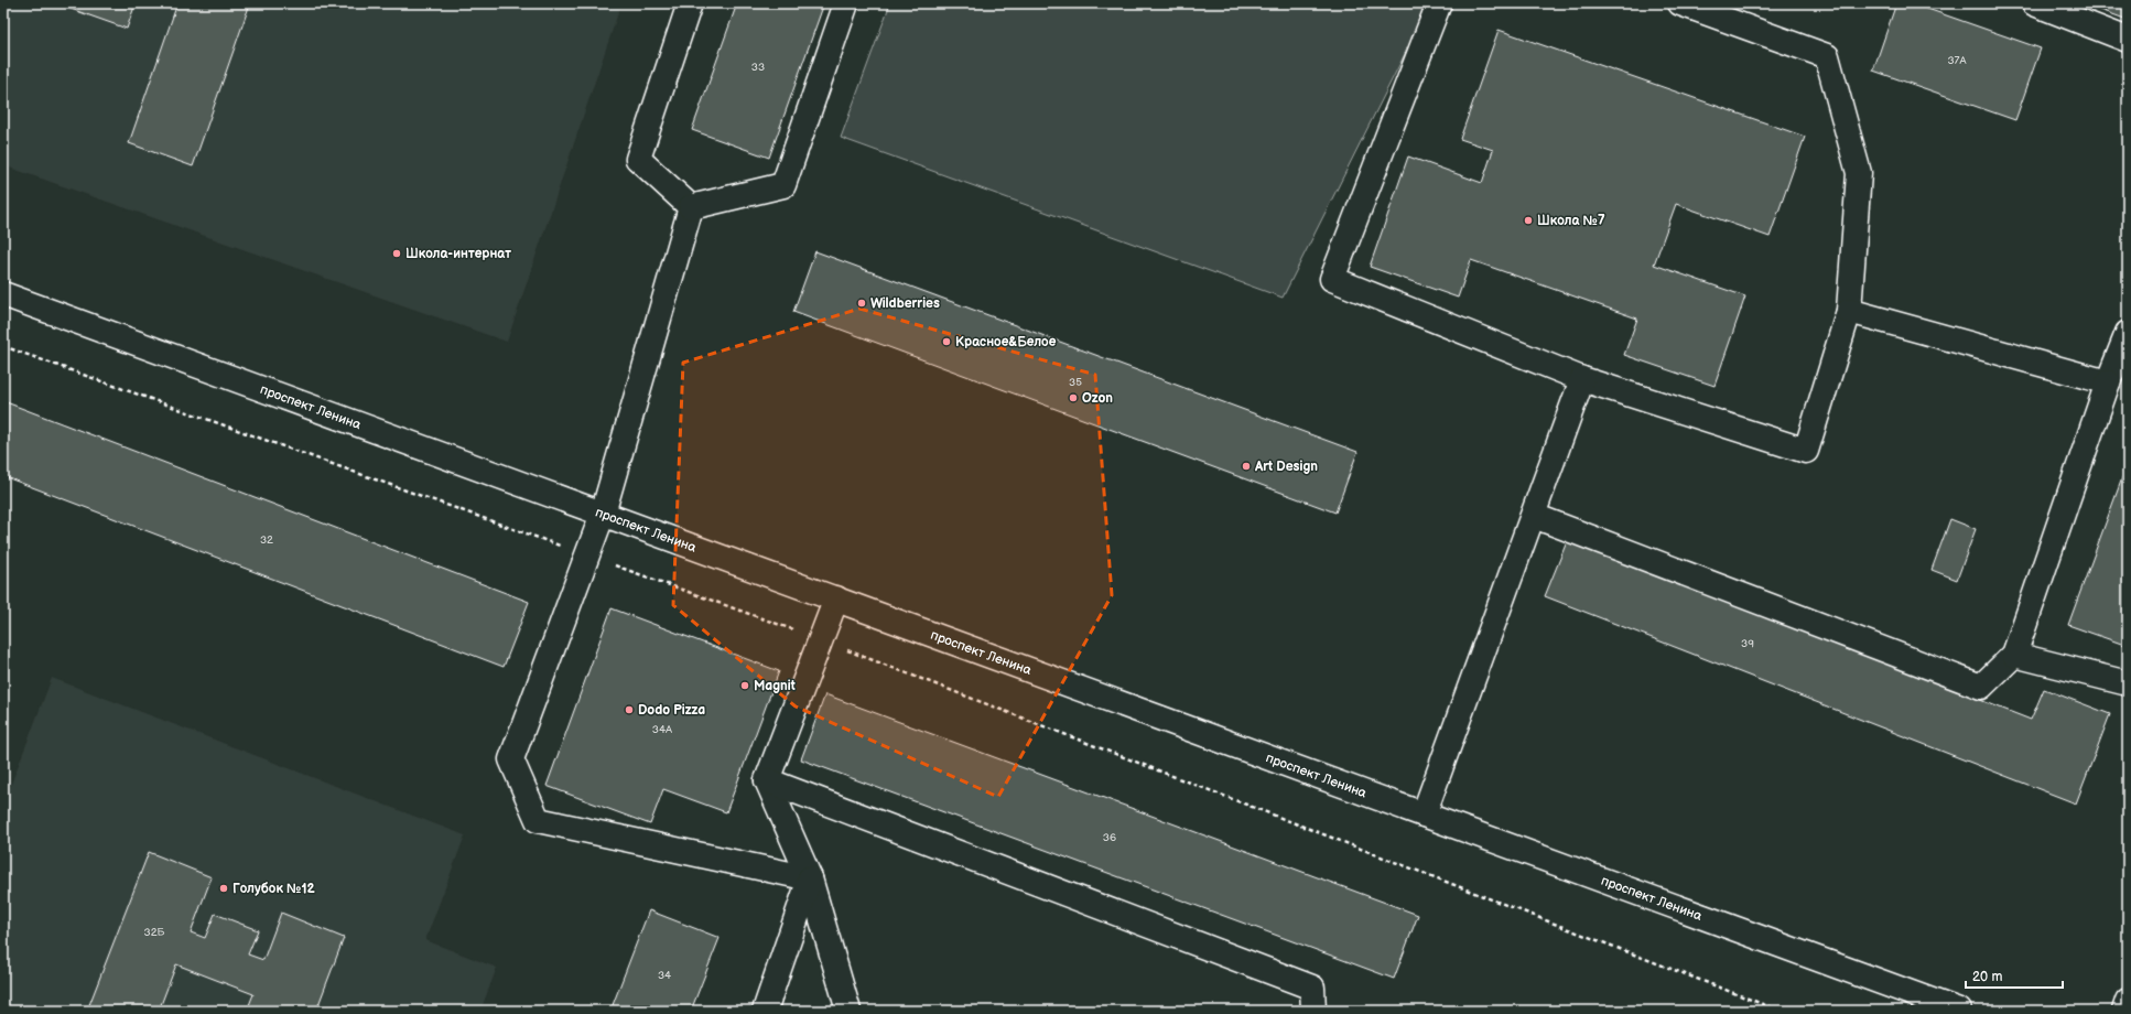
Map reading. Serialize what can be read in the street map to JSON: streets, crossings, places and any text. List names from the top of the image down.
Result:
{
  "streets": {
    "street": ["проспект Ленина"]
  },
  "places": [
    "Школа №7",
    "Школа-интернат",
    "Wildberries",
    "Красное&Белое",
    "Ozon",
    "Art Design",
    "Magnit",
    "Dodo Pizza",
    "Голубок №12"
  ],
  "house_numbers": [
    "37А",
    "33",
    "35",
    "32",
    "39",
    "34А",
    "36",
    "32Б",
    "34"
  ],
  "scale_bar": "20 m"
}
